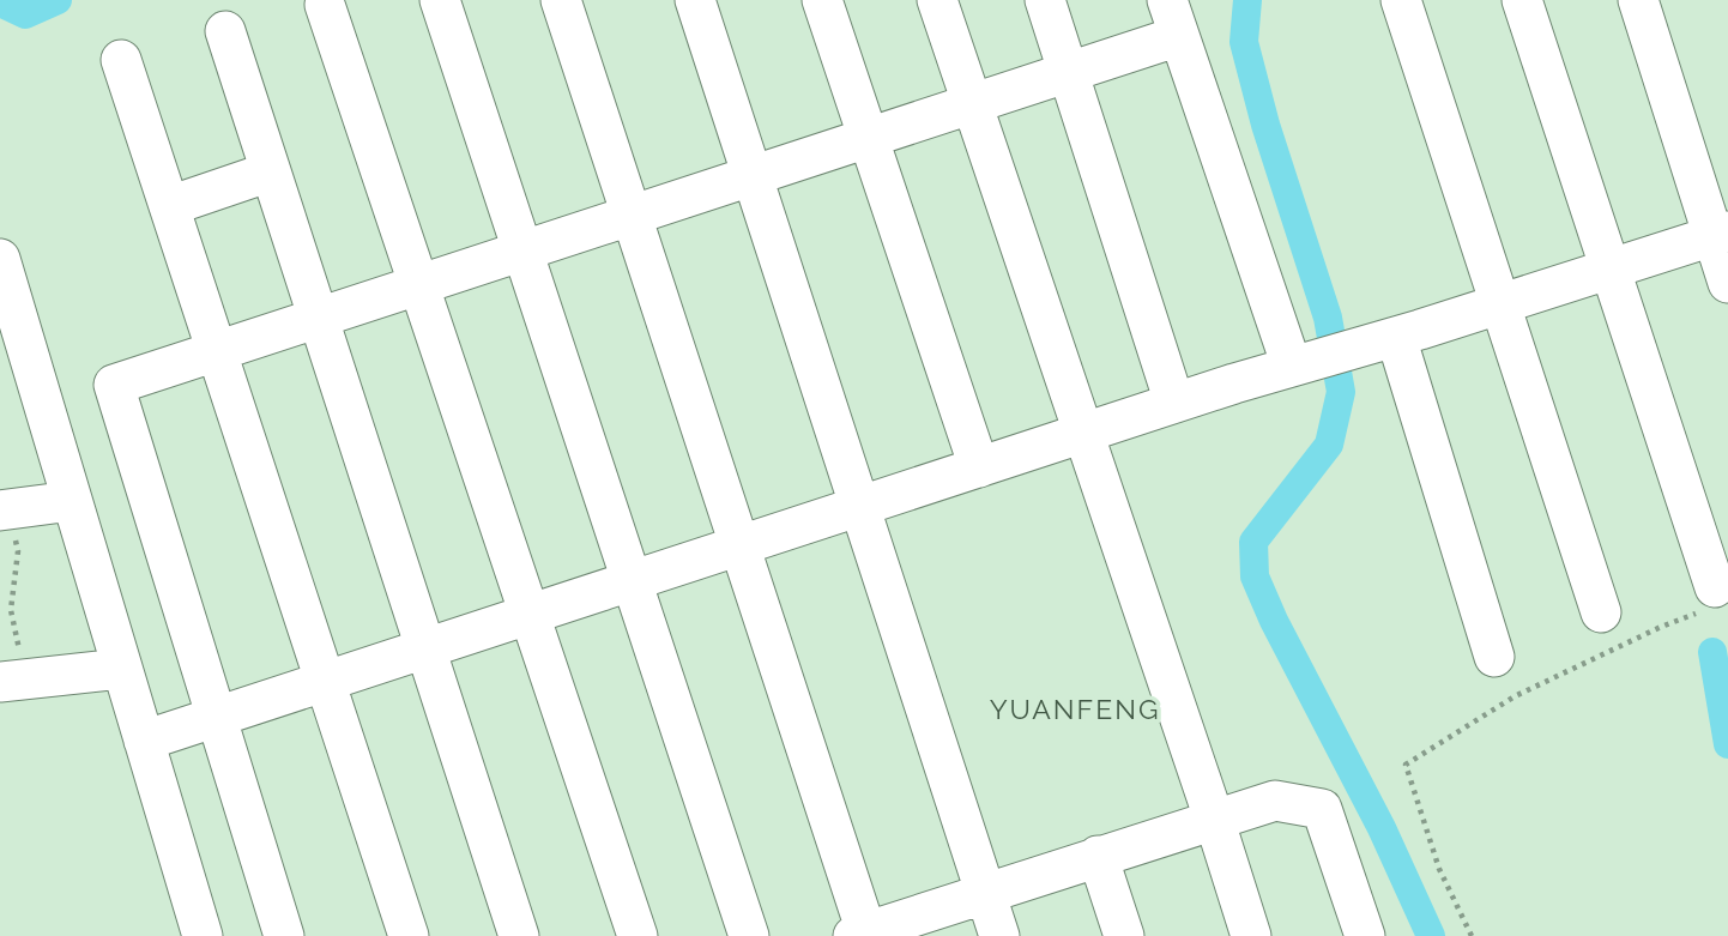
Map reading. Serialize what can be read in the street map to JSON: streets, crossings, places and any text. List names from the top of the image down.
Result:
{
  "districts": ["YUANFENG"]
}
